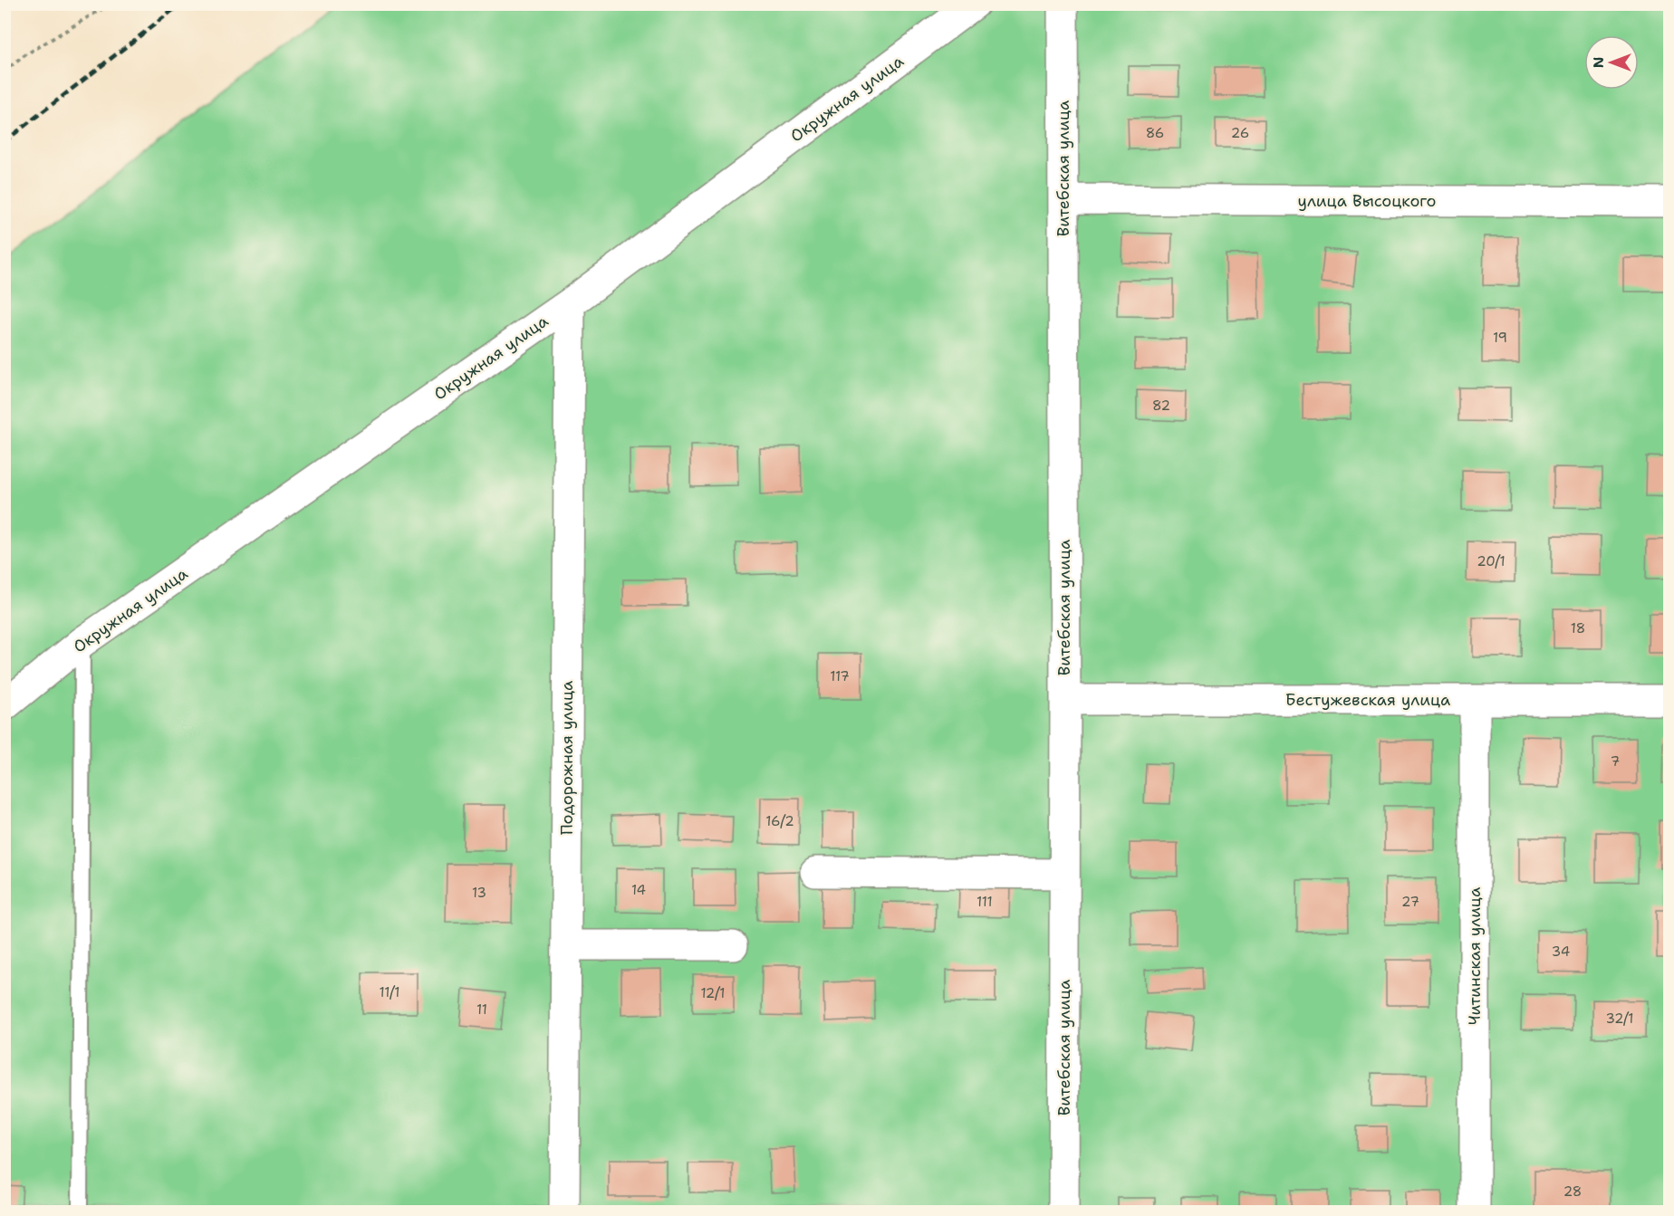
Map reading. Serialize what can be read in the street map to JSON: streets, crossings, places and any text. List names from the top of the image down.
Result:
{
  "streets": {
    "street": [
      "Окружная улица",
      "Витебская улица",
      "улица Высоцкого",
      "Бестужевская улица",
      "Подорожная улица",
      "Читинская улица"
    ]
  },
  "crossings": [
    ["Окружная улица", "Подорожная улица"],
    ["Витебская улица", "улица Высоцкого"],
    ["Витебская улица", "Бестужевская улица"],
    ["Бестужевская улица", "Читинская улица"]
  ],
  "house_numbers": [
    "86",
    "26",
    "19",
    "82",
    "20/1",
    "18",
    "117",
    "7",
    "16/2",
    "14",
    "13",
    "111",
    "27",
    "34",
    "11/1",
    "12/1",
    "11",
    "32/1",
    "28"
  ],
  "north": "left"
}
